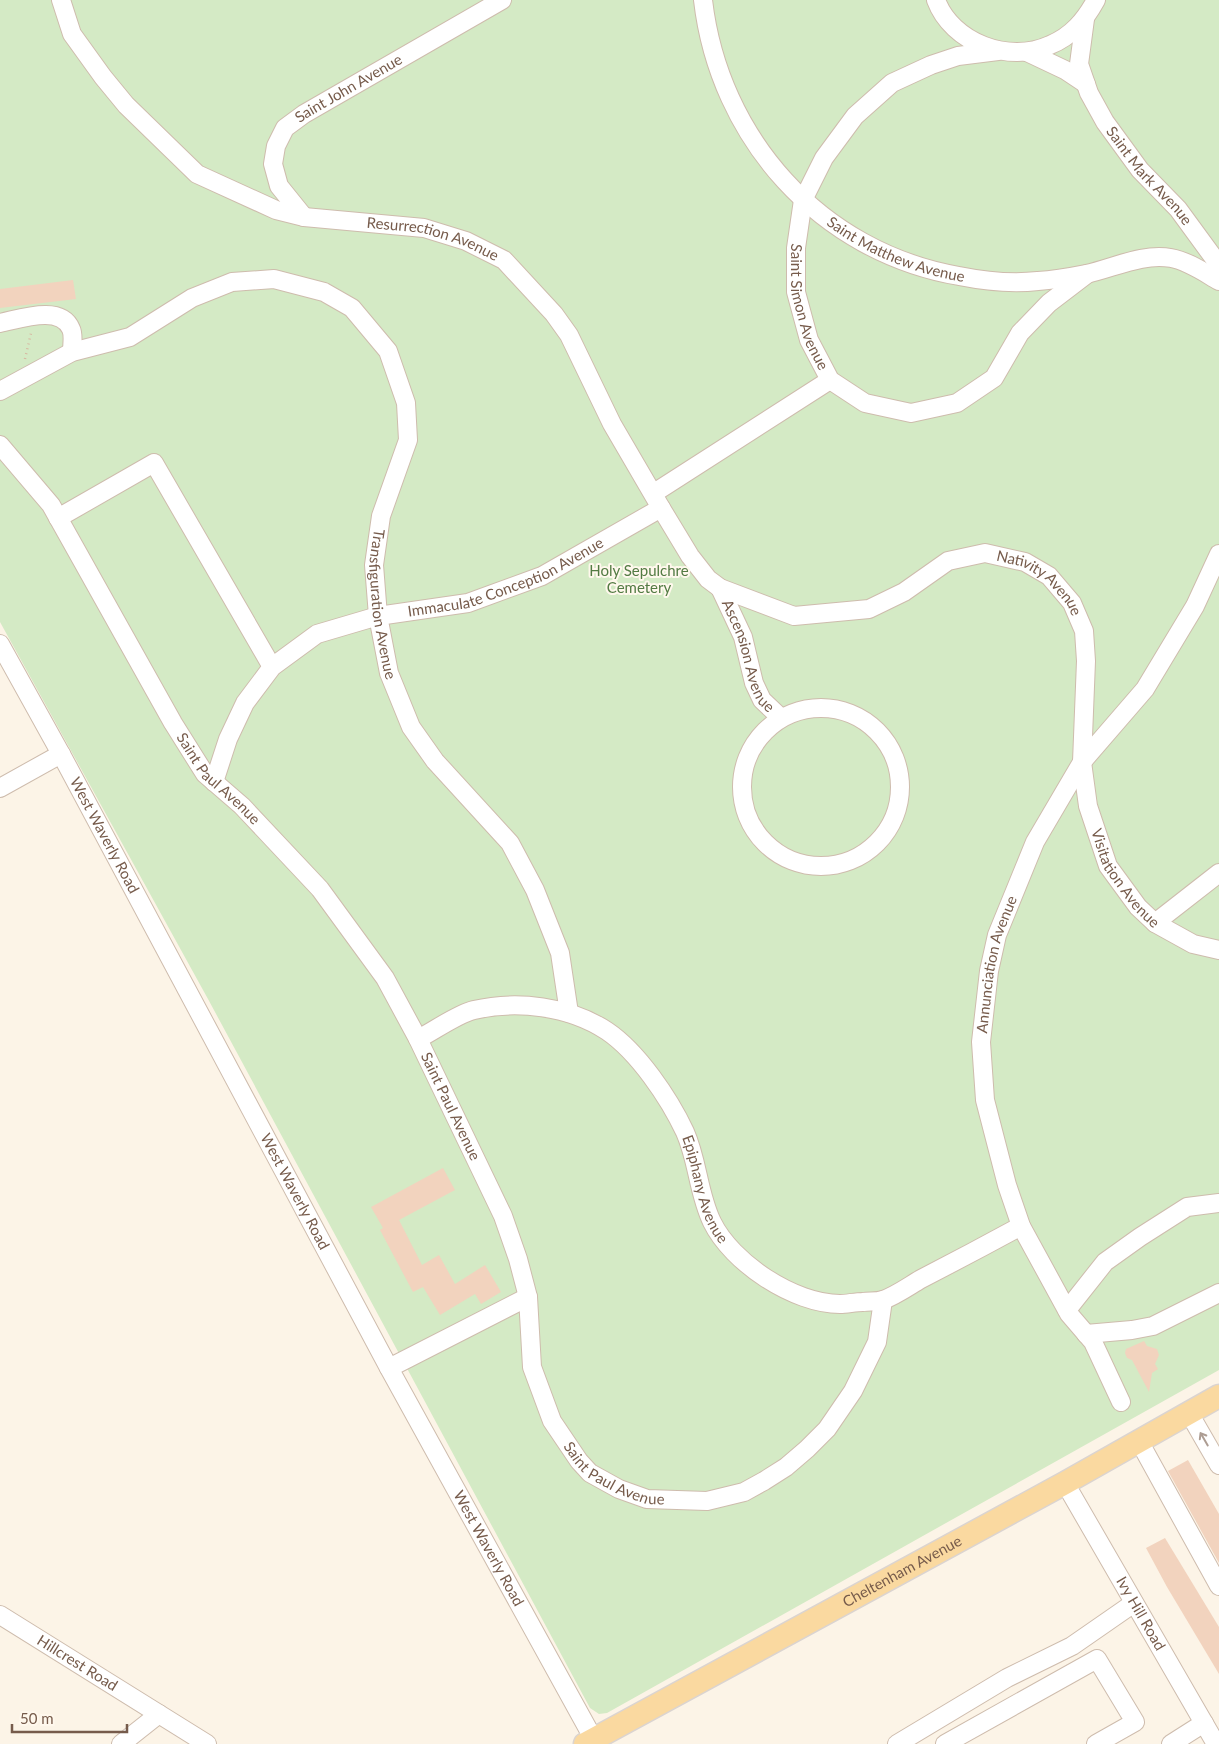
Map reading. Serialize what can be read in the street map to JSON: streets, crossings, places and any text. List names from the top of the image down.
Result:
{
  "streets": {
    "main road": ["Cheltenham Avenue"],
    "street": [
      "Saint John Avenue",
      "Saint Mark Avenue",
      "Resurrection Avenue",
      "Saint Matthew Avenue",
      "Saint Simon Avenue",
      "Immaculate Conception Avenue",
      "Nativity Avenue",
      "Transfiguration Avenue",
      "Ascension Avenue",
      "Saint Paul Avenue",
      "West Waverly Road",
      "Visitation Avenue",
      "Annunciation Avenue",
      "Epiphany Avenue",
      "Ivy Hill Road",
      "Hillcrest Road"
    ]
  },
  "crossings": [
    ["Saint John Avenue", "Resurrection Avenue"],
    ["Saint Mark Avenue", "Saint Simon Avenue"],
    ["Resurrection Avenue", "Immaculate Conception Avenue"],
    ["Resurrection Avenue", "Nativity Avenue"],
    ["Resurrection Avenue", "Ascension Avenue"],
    ["Saint Matthew Avenue", "Saint Simon Avenue"],
    ["Saint Simon Avenue", "Immaculate Conception Avenue"],
    ["Immaculate Conception Avenue", "Transfiguration Avenue"],
    ["Immaculate Conception Avenue", "Saint Paul Avenue"],
    ["Nativity Avenue", "Ascension Avenue"],
    ["Nativity Avenue", "Visitation Avenue"],
    ["Nativity Avenue", "Annunciation Avenue"],
    ["Transfiguration Avenue", "Epiphany Avenue"],
    ["Saint Paul Avenue", "Epiphany Avenue"],
    ["West Waverly Road", "Cheltenham Avenue"],
    ["Visitation Avenue", "Annunciation Avenue"],
    ["Annunciation Avenue", "Epiphany Avenue"],
    ["Cheltenham Avenue", "Ivy Hill Road"]
  ],
  "parks": ["Holy Sepulchre Cemetery"],
  "scale_bar": "50 m"
}
